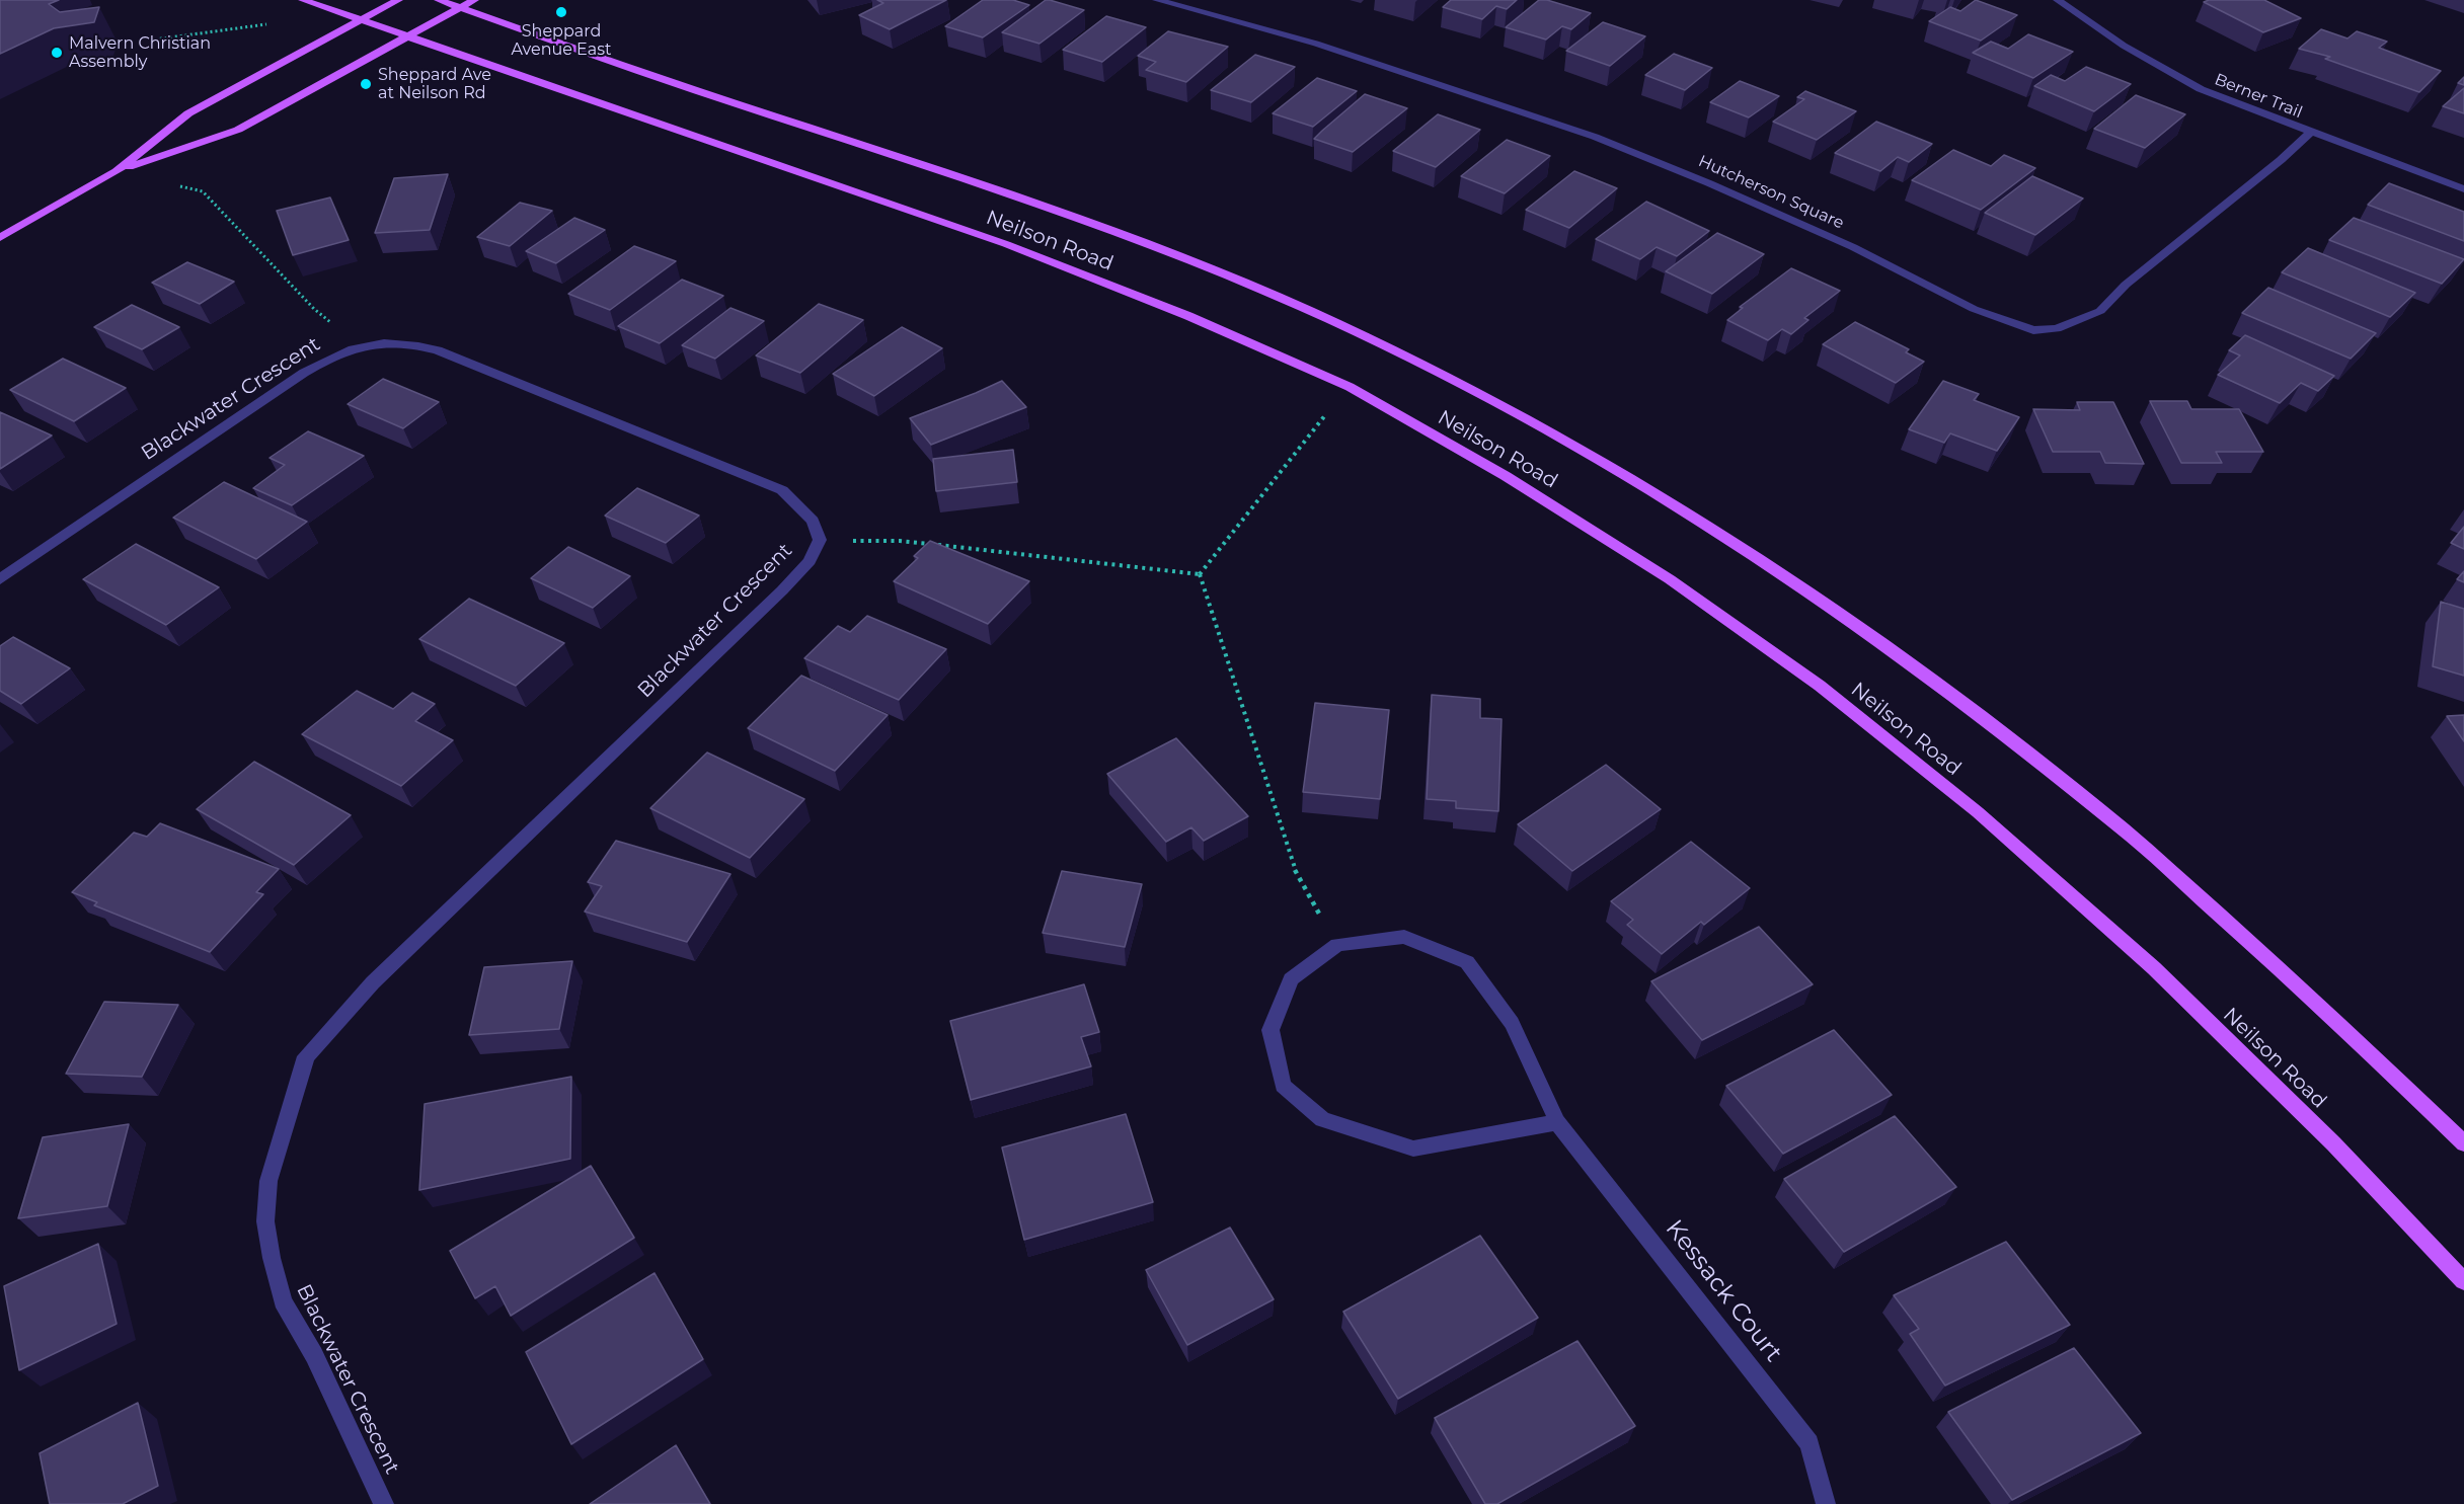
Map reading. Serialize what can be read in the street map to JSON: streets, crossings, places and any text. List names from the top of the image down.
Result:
{
  "streets": {
    "main road": ["Neilson Road"],
    "street": [
      "Berner Trail",
      "Hutcherson Square",
      "Blackwater Crescent",
      "Kessack Court"
    ]
  },
  "crossings": [
    ["Berner Trail", "Hutcherson Square"]
  ],
  "places": ["Sheppard Avenue East", "Malvern Christian Assembly", "Sheppard Ave at Neilson Rd"]
}
